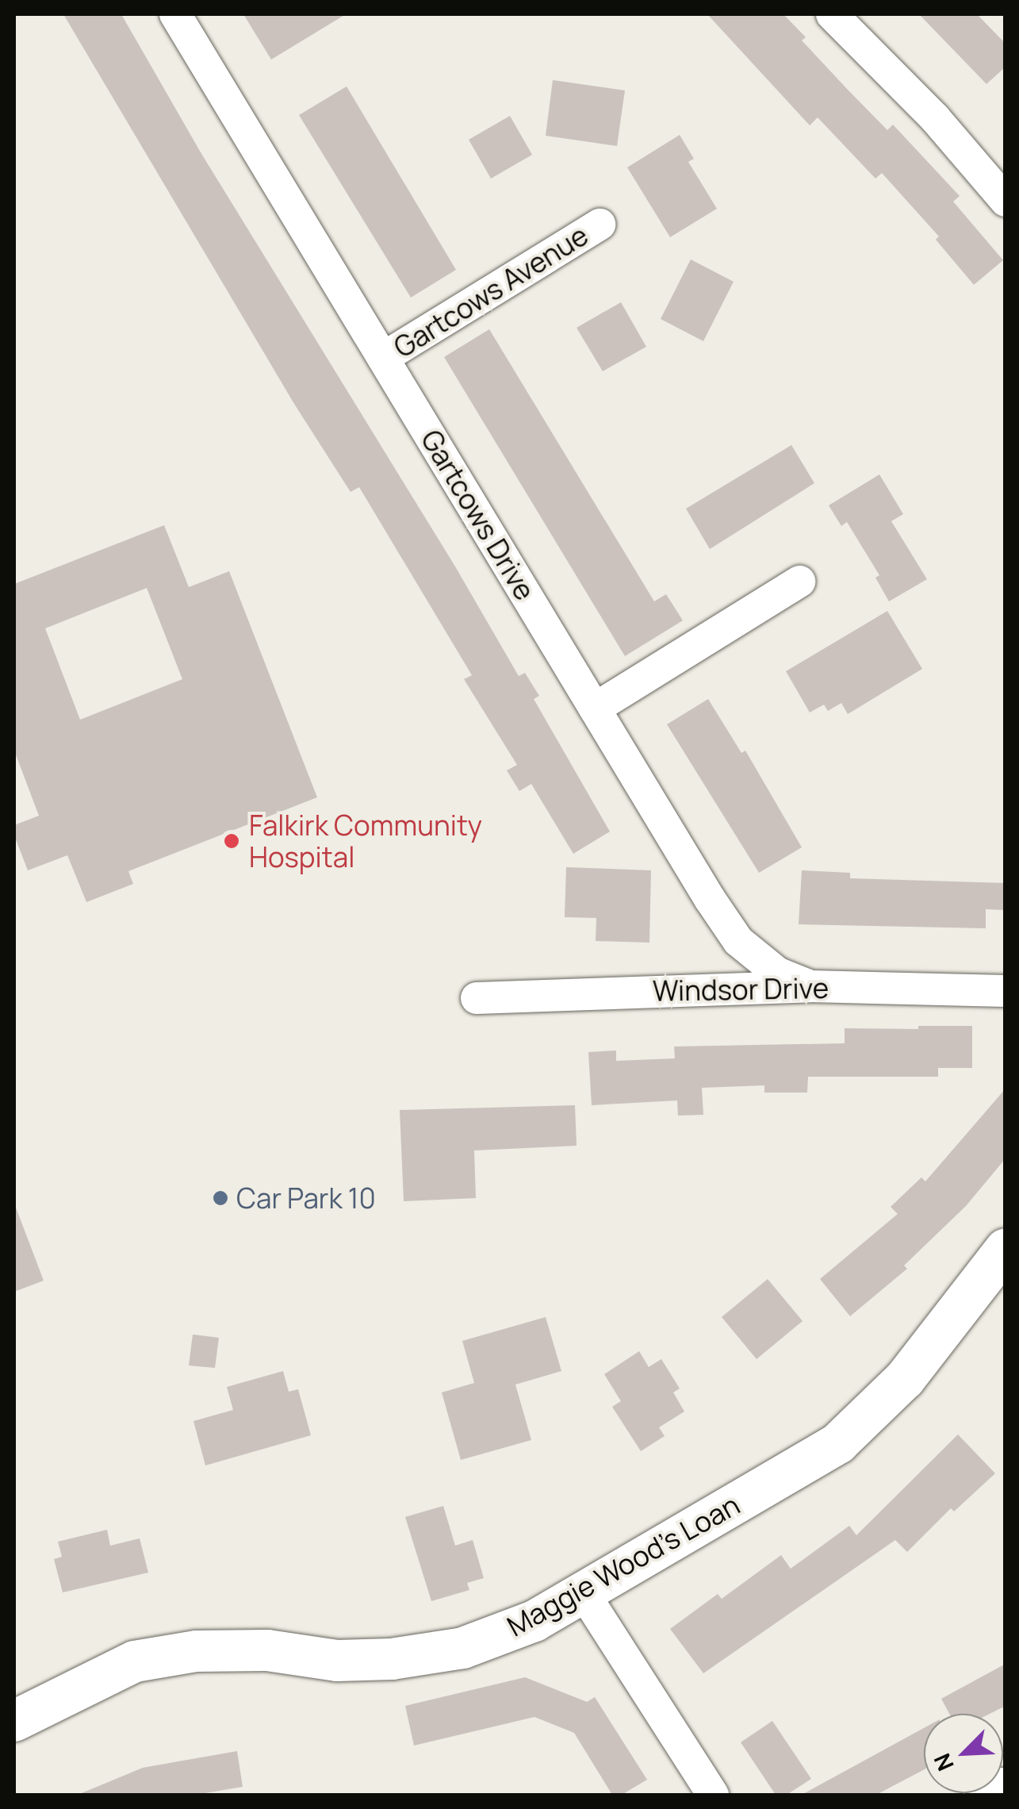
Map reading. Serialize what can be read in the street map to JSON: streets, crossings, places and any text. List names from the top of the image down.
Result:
{
  "streets": {
    "street": [
      "Gartcows Avenue",
      "Gartcows Drive",
      "Windsor Drive",
      "Maggie Wood's Loan"
    ]
  },
  "crossings": [
    ["Gartcows Avenue", "Gartcows Drive"],
    ["Gartcows Drive", "Windsor Drive"]
  ],
  "places": ["Falkirk Community Hospital", "Car Park 10"],
  "north": "bottom left"
}
